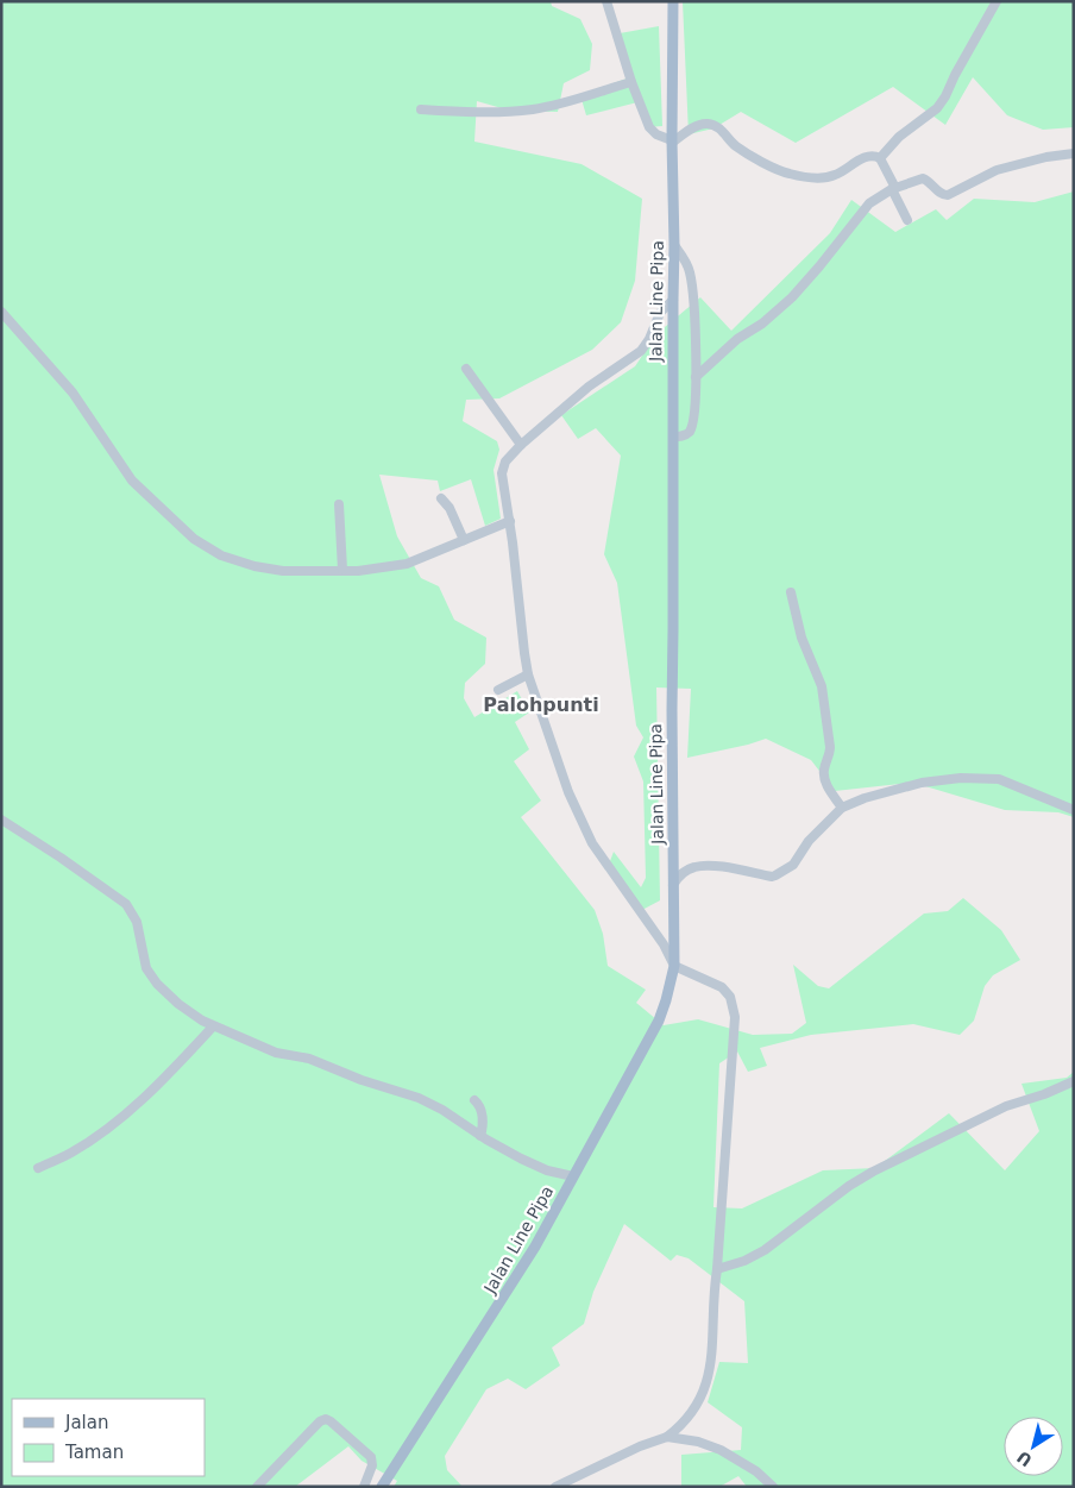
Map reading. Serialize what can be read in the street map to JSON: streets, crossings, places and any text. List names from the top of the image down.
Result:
{
  "streets": {
    "main road": ["Jalan Line Pipa"]
  },
  "districts": ["Palohpunti"],
  "legend": ["Jalan", "Taman"],
  "north": "bottom left"
}
